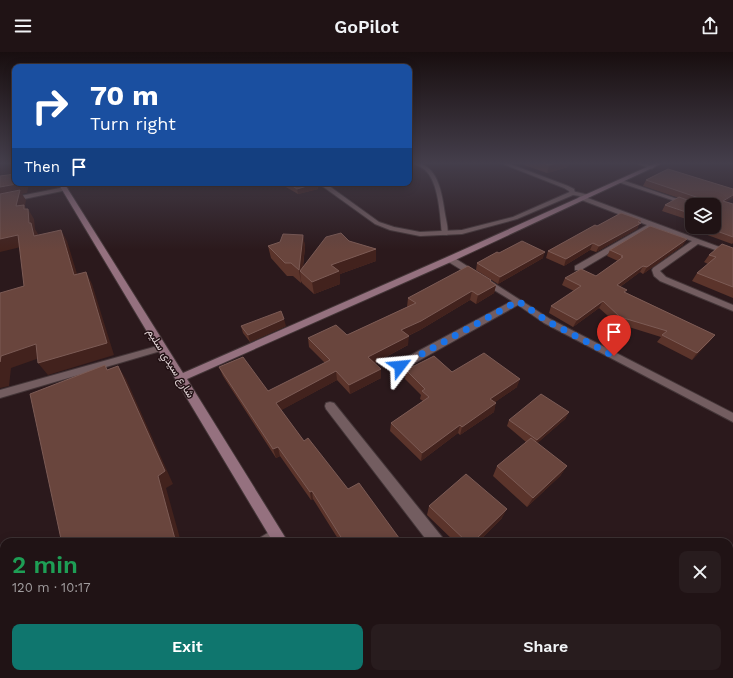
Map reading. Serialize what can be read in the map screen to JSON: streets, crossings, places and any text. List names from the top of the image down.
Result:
{
  "streets": {
    "street": ["شارع سيدي سليم"]
  },
  "page": {
    "header": "GoPilot",
    "turn": ["70 m", "Turn right"],
    "then": "Then",
    "heading": ["2 min", "120 m · 10:17"],
    "buttons": ["Exit", "Share"]
  }
}
